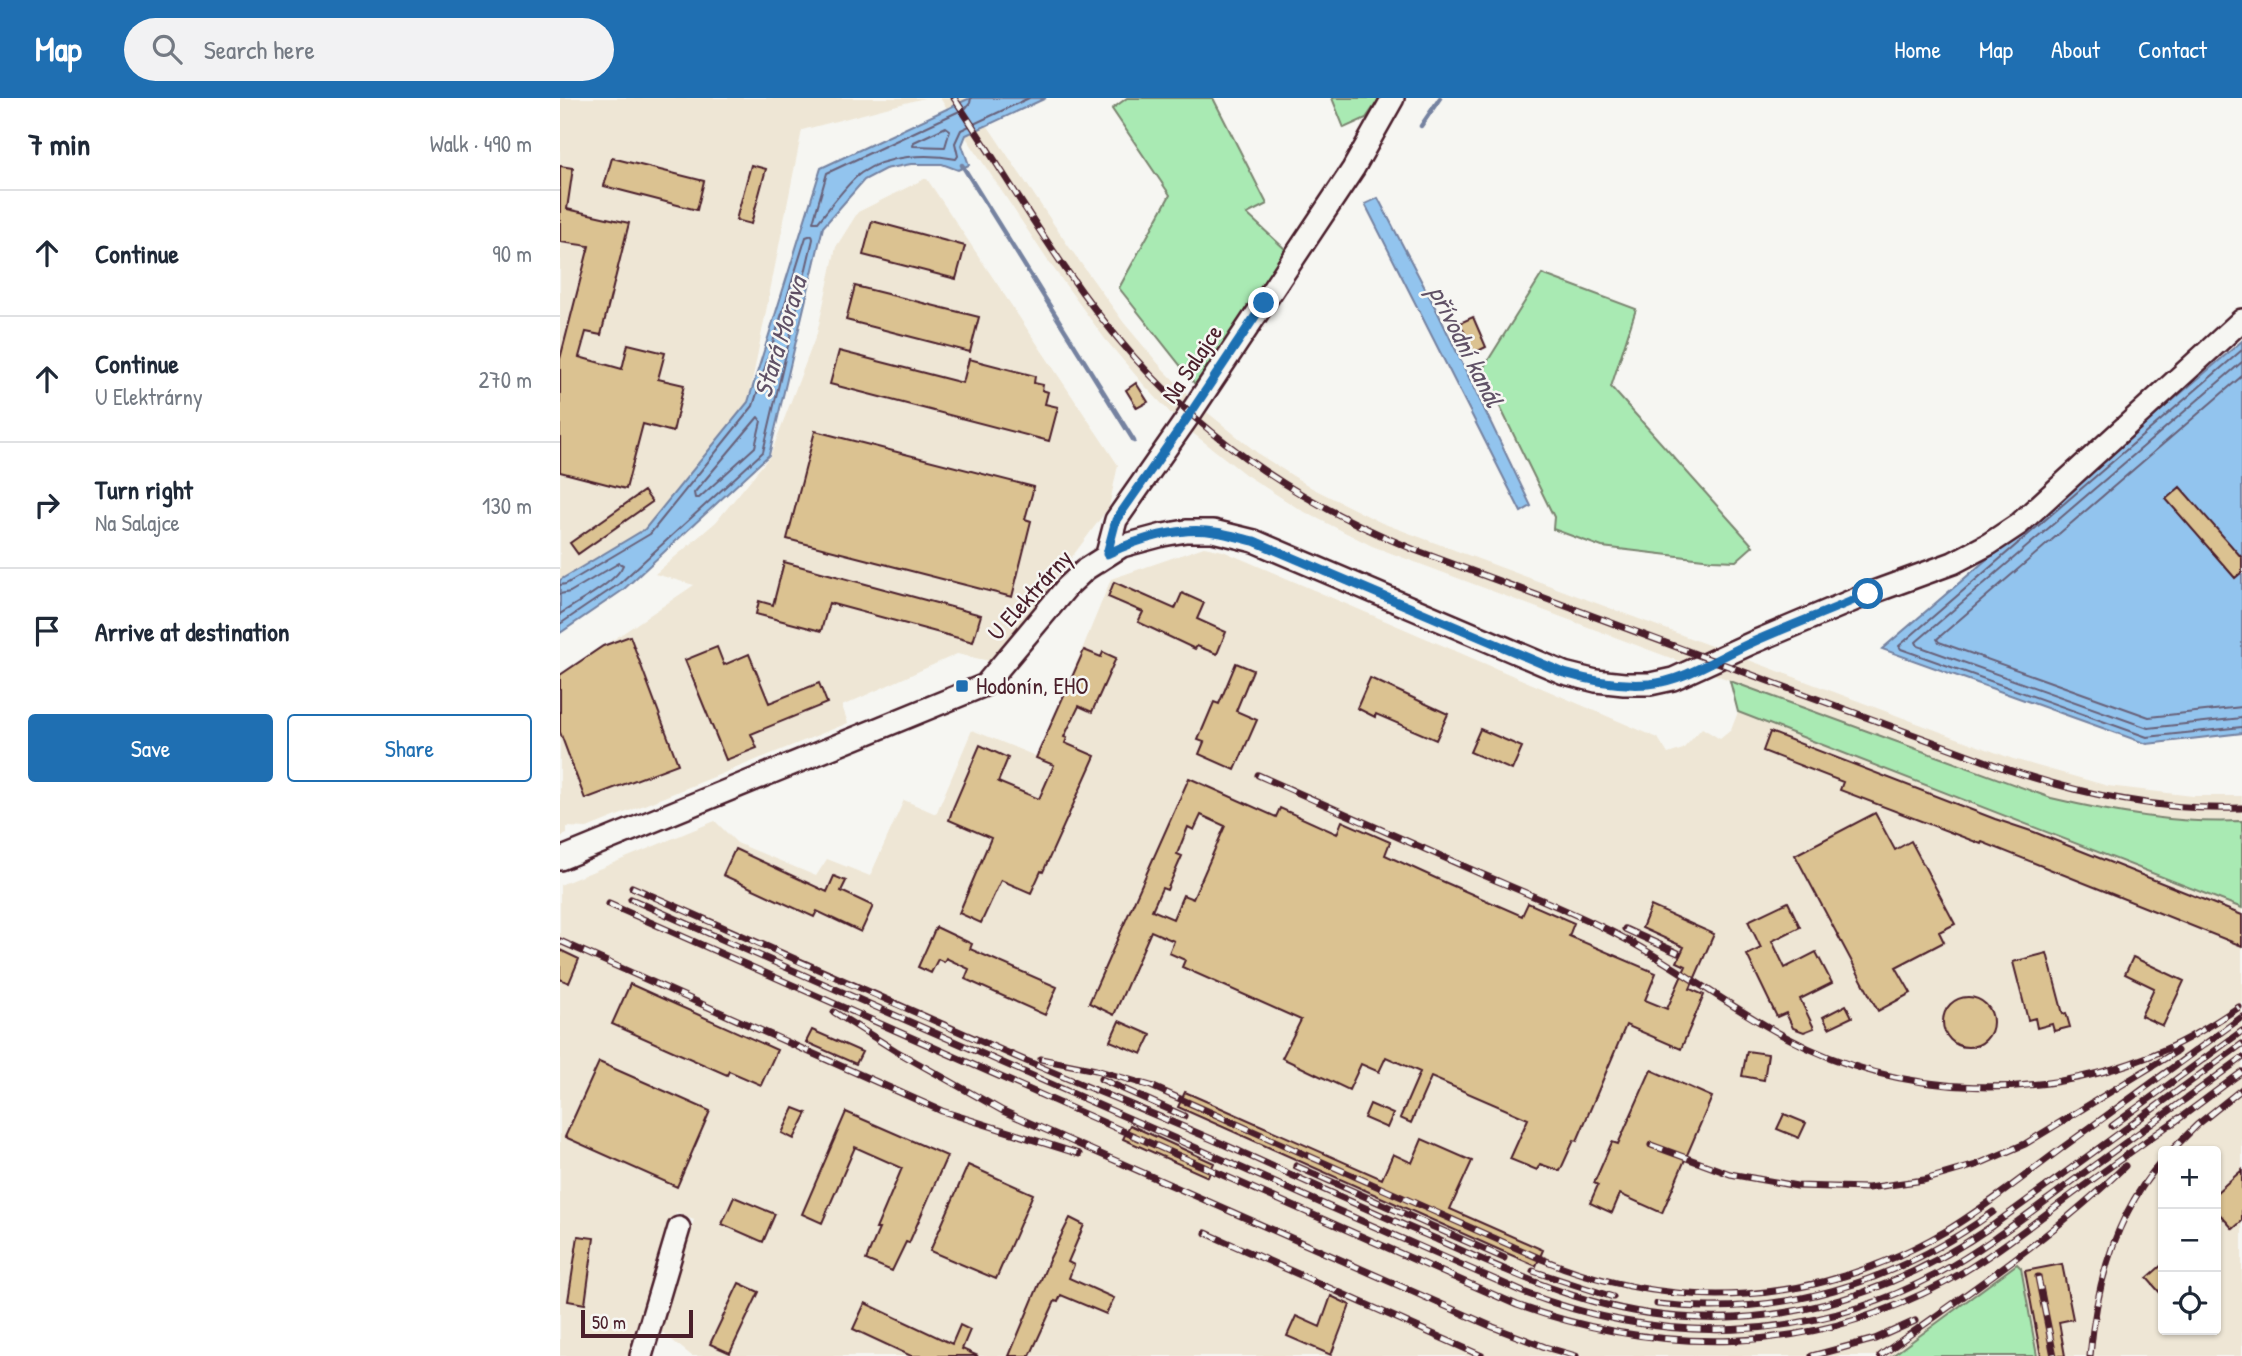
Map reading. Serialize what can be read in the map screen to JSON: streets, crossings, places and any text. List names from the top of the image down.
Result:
{
  "streets": {
    "street": ["Na Salajce", "U Elektrárny"]
  },
  "crossings": [
    ["Na Salajce", "U Elektrárny"]
  ],
  "water": ["Stará Morava", "přívodní kanál"],
  "places": {
    "transit": ["Hodonín, EHO"]
  },
  "scale_bar": "50 m",
  "page": {
    "header": "Map",
    "search": "Search here",
    "nav": [
      "Home",
      "Map",
      "About",
      "Contact"
    ],
    "heading": ["7 min", "Walk · 490 m"],
    "list": [
      ["Continue", "90 m"],
      ["Continue", "U Elektrárny", "270 m"],
      ["Turn right", "Na Salajce", "130 m"],
      "Arrive at destination"
    ],
    "buttons": ["Save", "Share"],
    "map_buttons": ["+", "−"],
    "scale": "50 m"
  }
}
